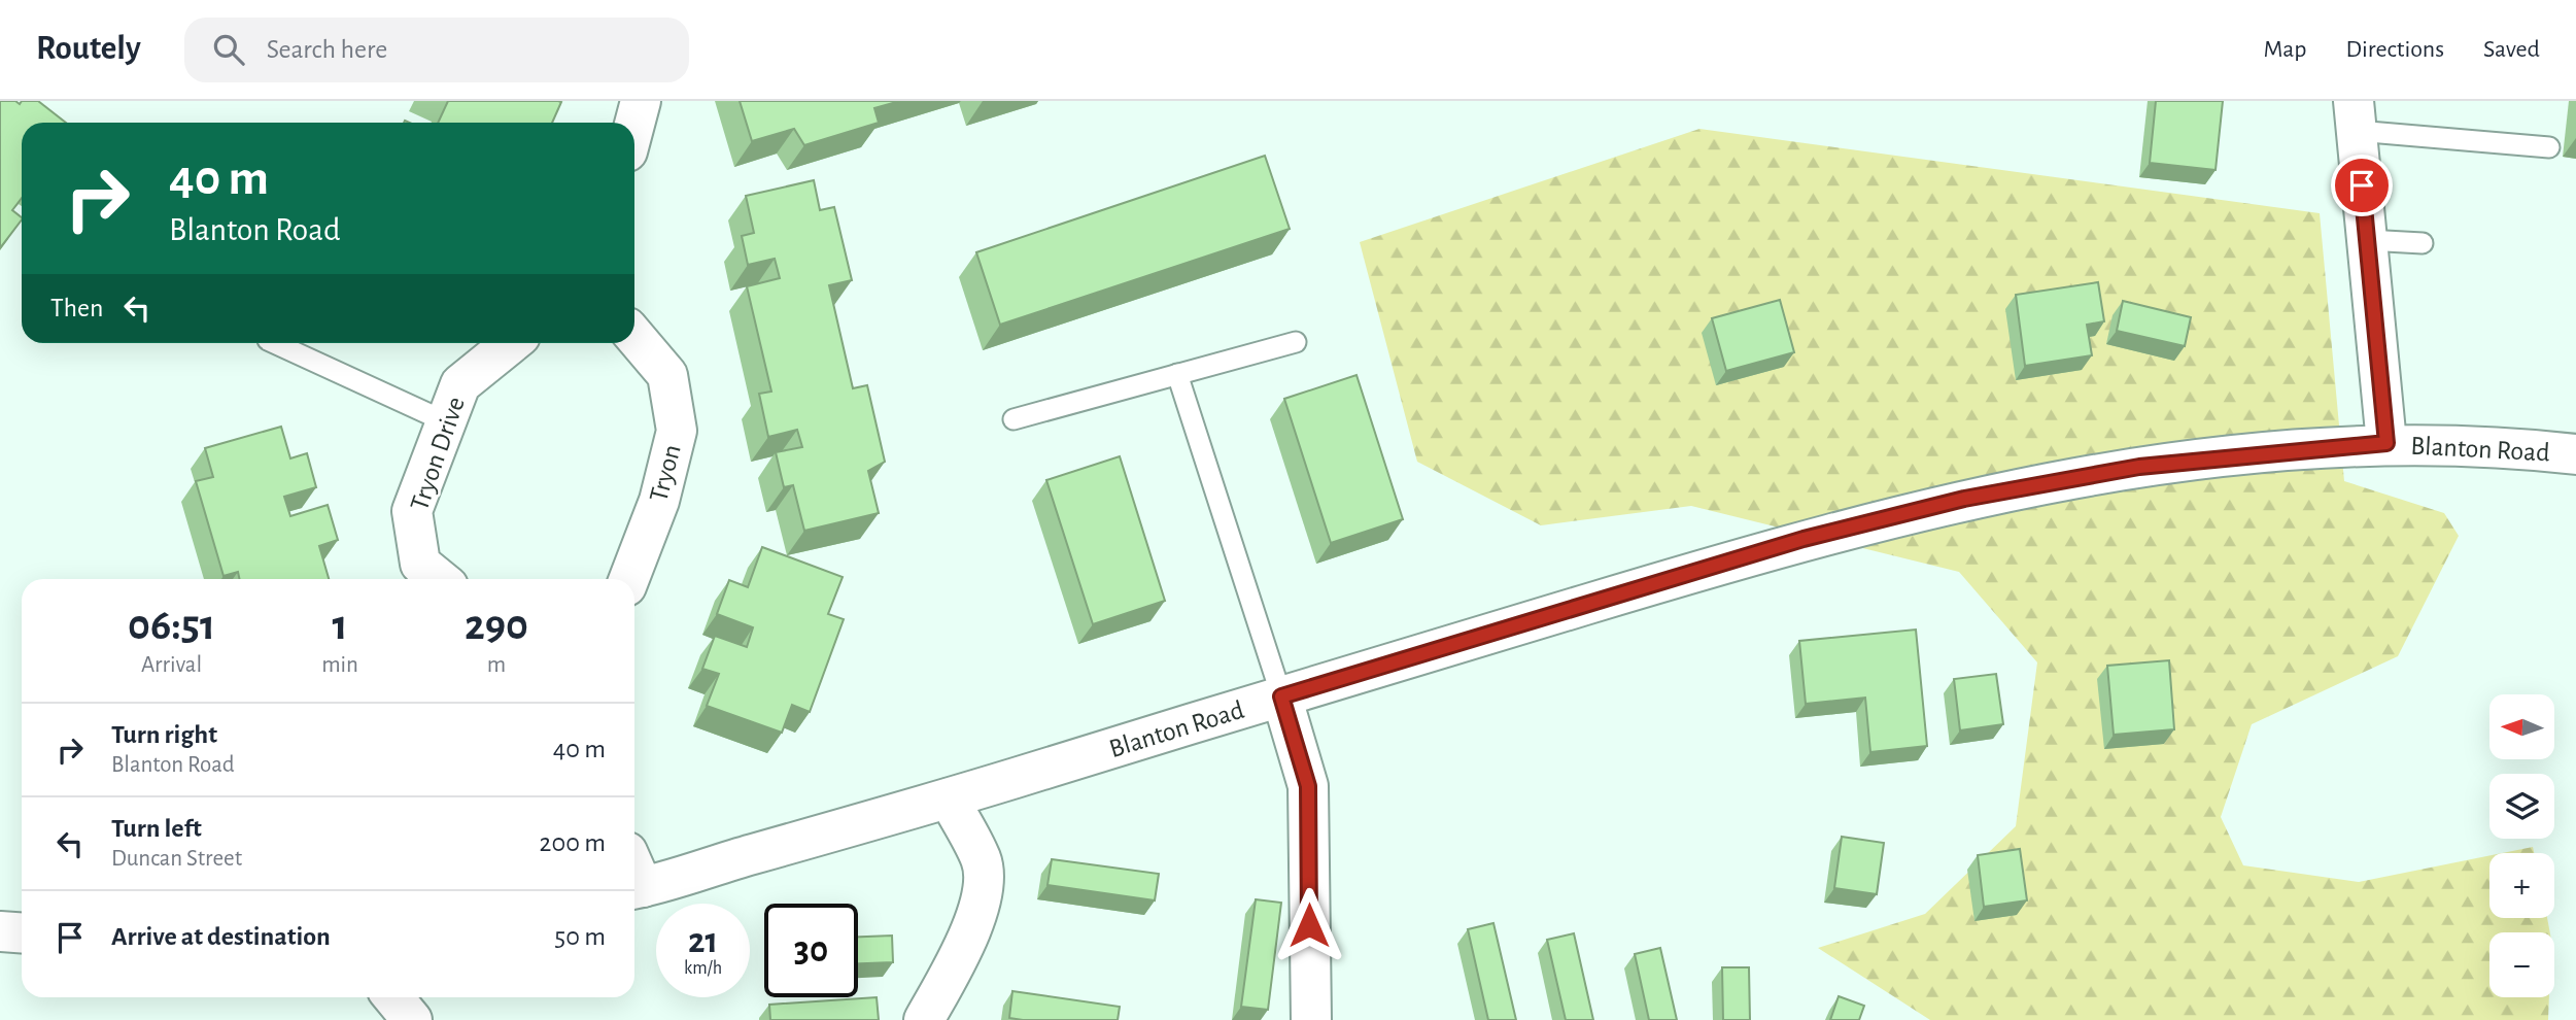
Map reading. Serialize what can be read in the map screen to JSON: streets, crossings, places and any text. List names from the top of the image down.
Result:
{
  "streets": {
    "street": ["Blanton Road", "Tryon Drive", "Tryon"]
  },
  "north": "left",
  "page": {
    "header": "Routely",
    "search": "Search here",
    "nav": ["Map", "Directions", "Saved"],
    "turn": ["40 m", "Blanton Road"],
    "then": "Then",
    "eta": [
      "06:51",
      "Arrival",
      "1",
      "min",
      "290",
      "m"
    ],
    "map_buttons": ["+", "−"],
    "list": [
      {
        "name": "Turn right",
        "note": "Blanton Road",
        "value": "40 m"
      },
      {
        "name": "Turn left",
        "note": "Duncan Street",
        "value": "200 m"
      },
      {
        "name": "Arrive at destination",
        "value": "50 m"
      }
    ],
    "speed": "21 km/h",
    "limit": "30"
  }
}
